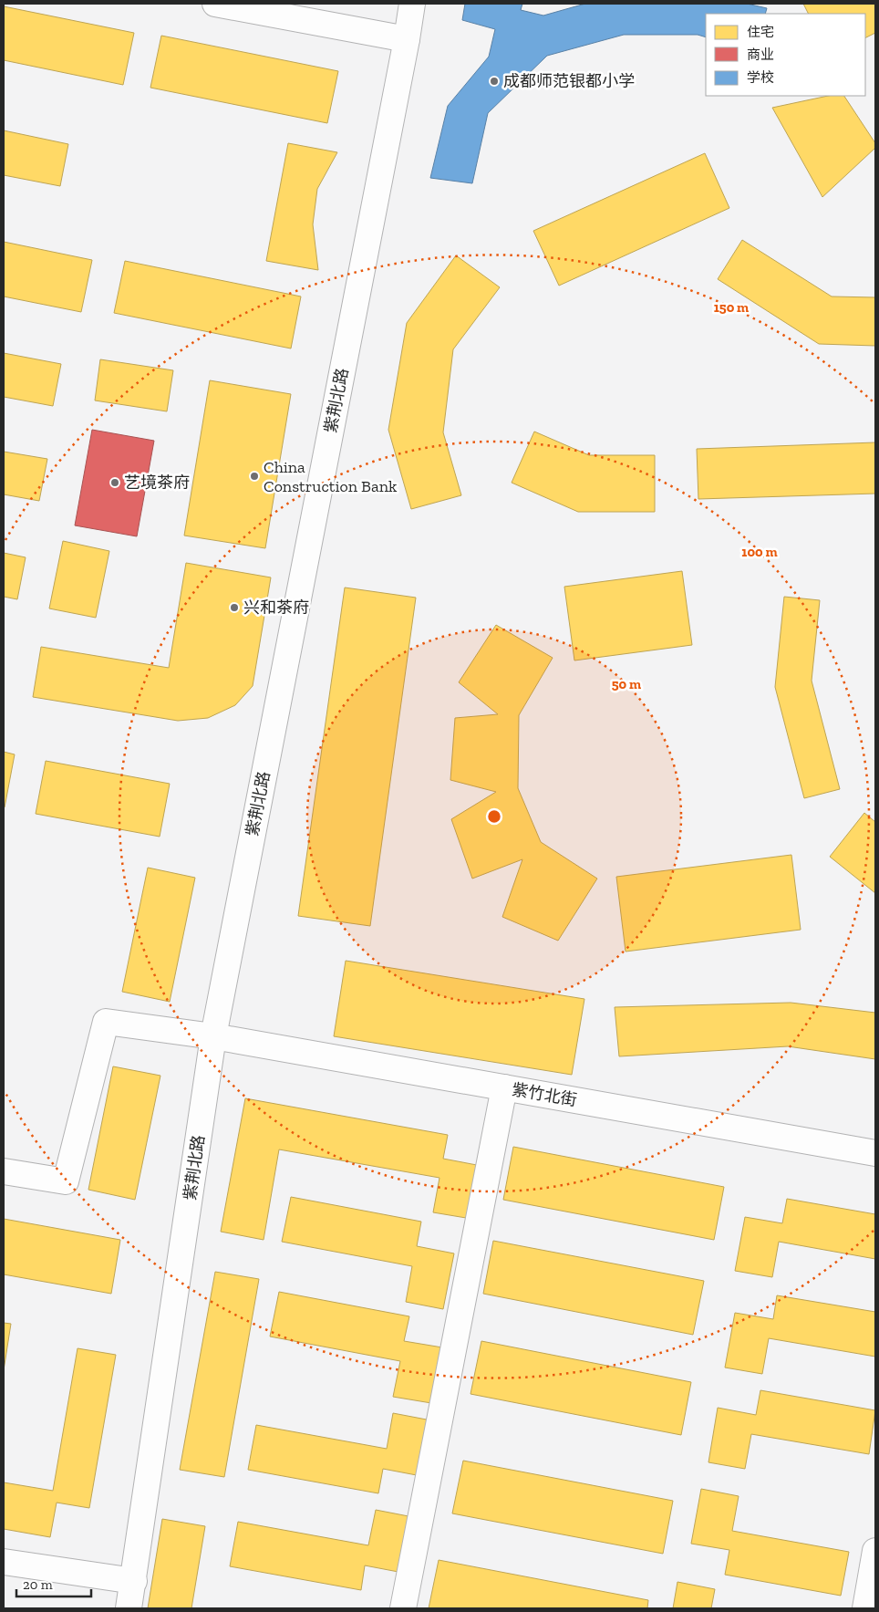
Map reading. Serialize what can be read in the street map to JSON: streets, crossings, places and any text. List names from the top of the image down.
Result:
{
  "streets": {
    "street": ["紫荆北路", "紫竹北街"]
  },
  "crossings": [
    ["紫荆北路", "紫竹北街"]
  ],
  "places": [
    "成都师范银都小学",
    "China Construction Bank",
    "艺境茶府",
    "兴和茶府"
  ],
  "legend": ["住宅", "商业", "学校"],
  "scale_bar": "20 m",
  "rings": ["150 m", "100 m", "50 m"]
}
